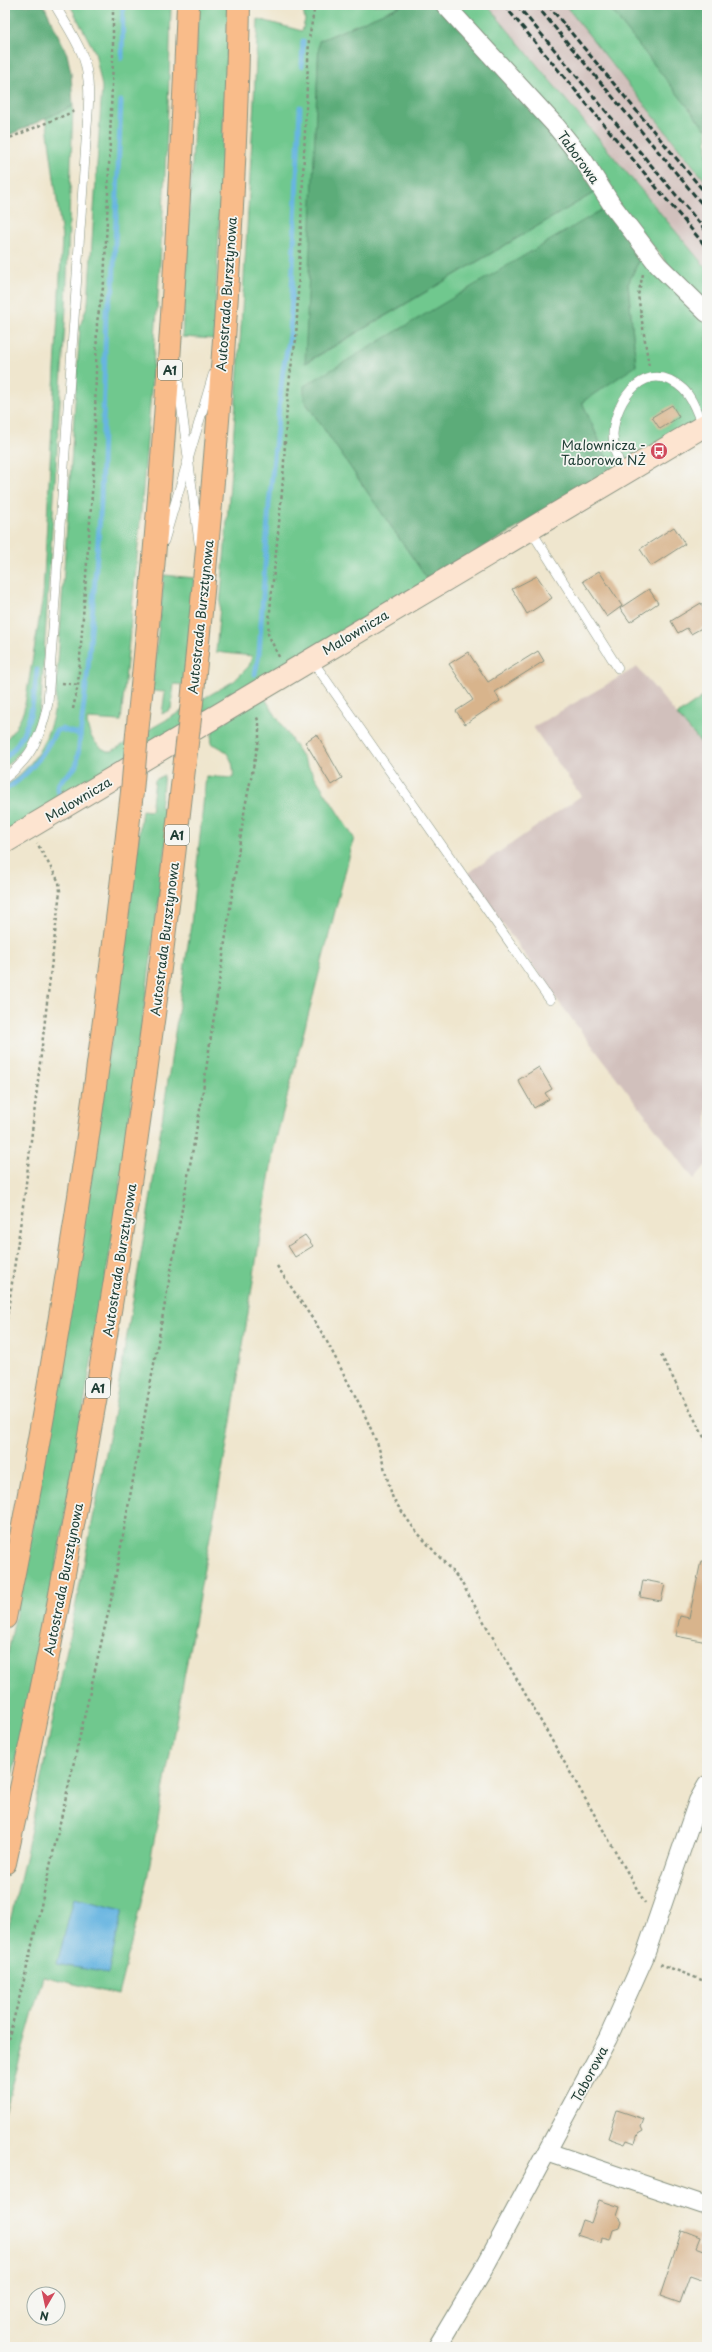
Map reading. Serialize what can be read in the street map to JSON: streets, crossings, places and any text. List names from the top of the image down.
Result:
{
  "streets": {
    "highway": ["Autostrada Bursztynowa", "A1"],
    "street": ["Taborowa", "Malownicza"]
  },
  "places": {
    "bus stop": ["Malownicza - Taborowa NŻ"]
  },
  "north": "bottom"
}
